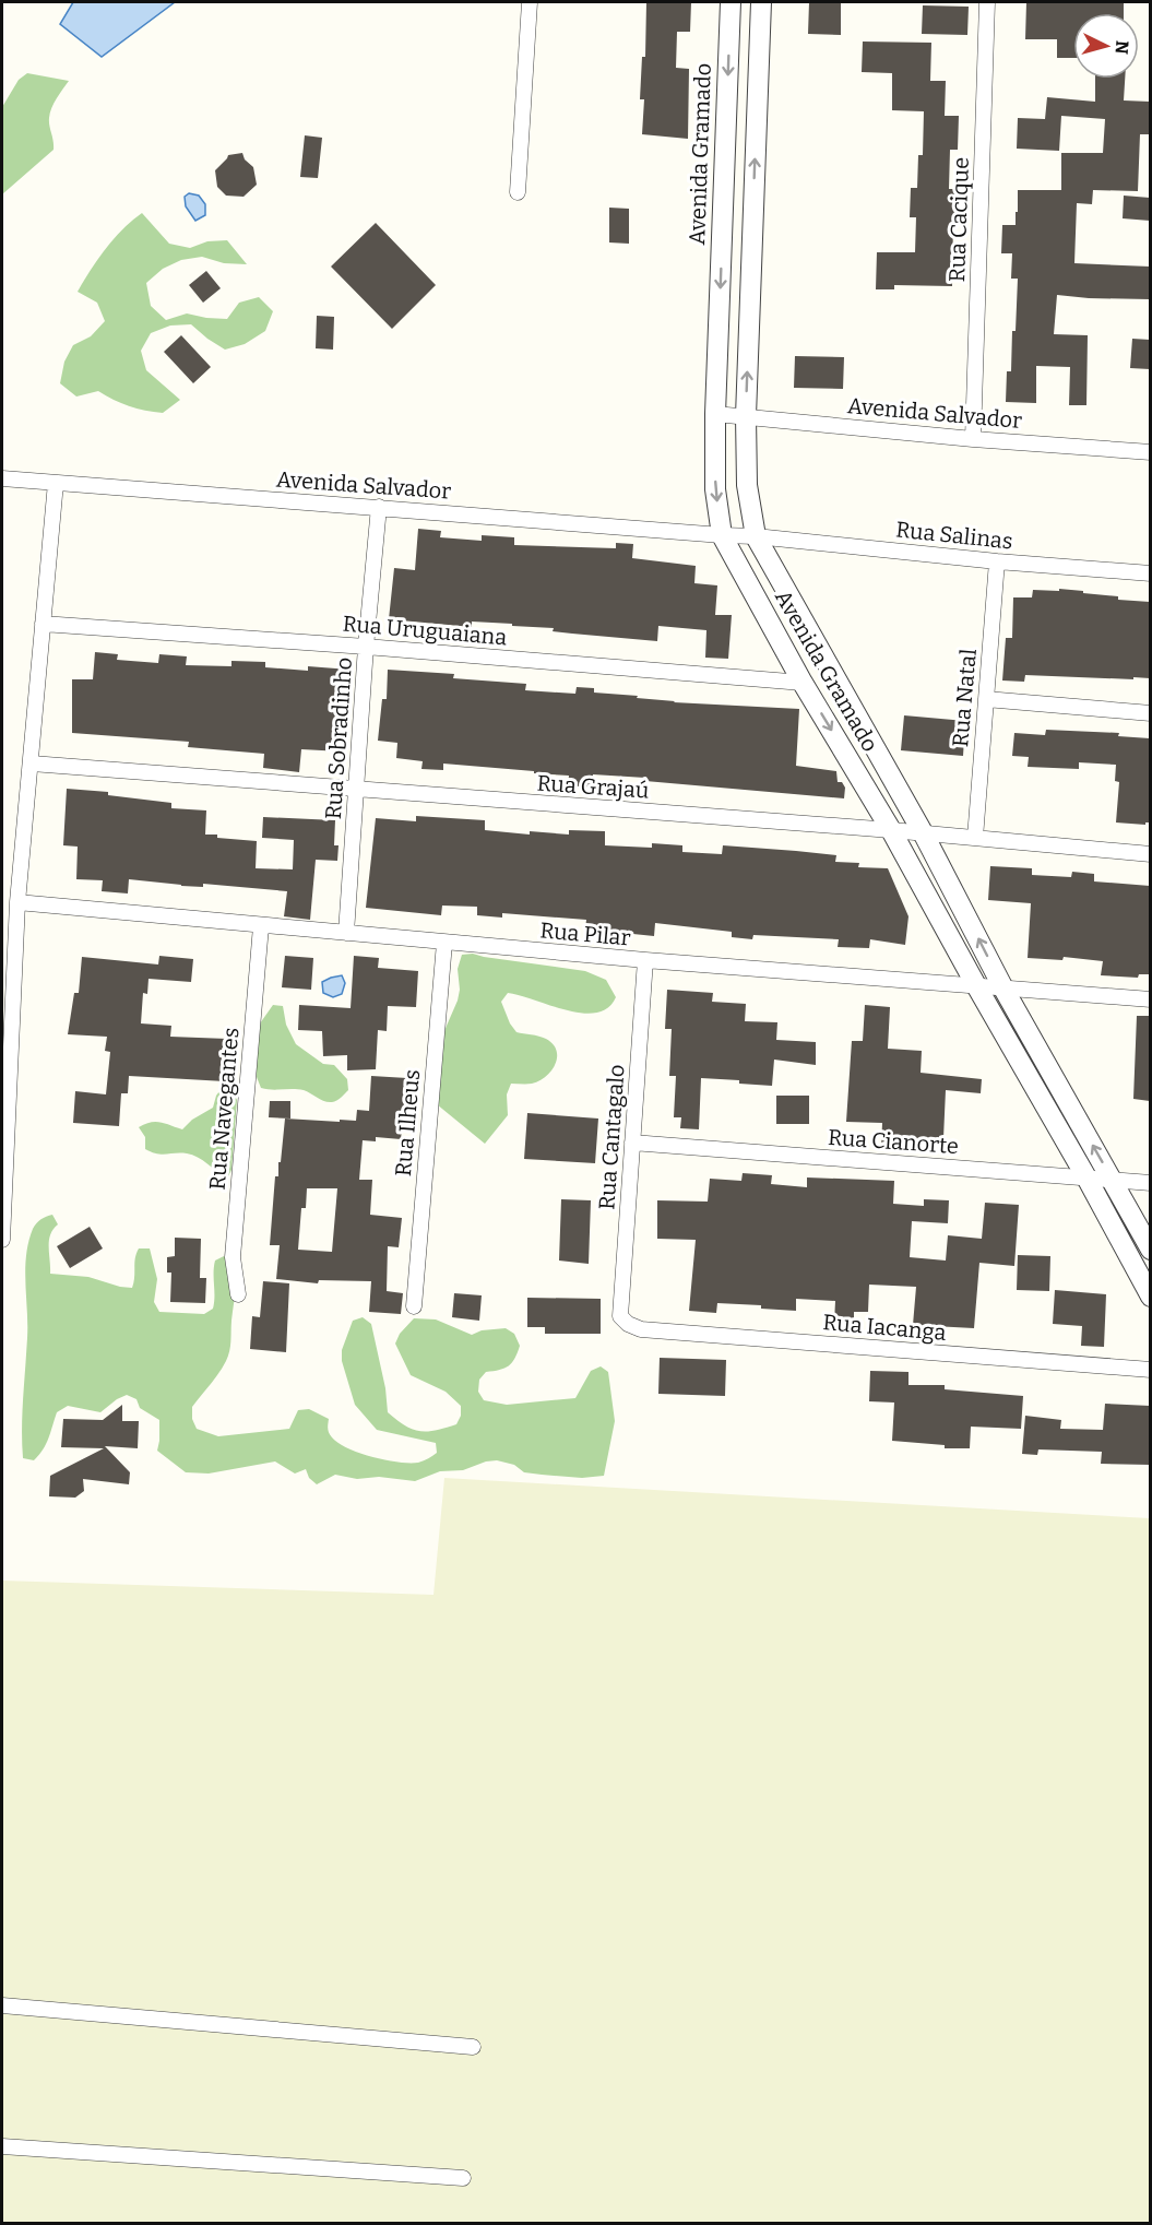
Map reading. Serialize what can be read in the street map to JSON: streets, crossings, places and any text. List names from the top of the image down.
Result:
{
  "streets": {
    "street": [
      "Avenida Gramado",
      "Rua Cacique",
      "Avenida Salvador",
      "Rua Salinas",
      "Rua Uruguaiana",
      "Rua Natal",
      "Rua Sobradinho",
      "Rua Grajaú",
      "Rua Pilar",
      "Rua Navegantes",
      "Rua Ilheus",
      "Rua Cantagalo",
      "Rua Cianorte",
      "Rua Iacanga"
    ]
  },
  "crossings": [
    ["Avenida Gramado", "Avenida Salvador"],
    ["Avenida Gramado", "Rua Salinas"],
    ["Avenida Gramado", "Rua Uruguaiana"],
    ["Avenida Gramado", "Rua Grajaú"],
    ["Avenida Gramado", "Rua Pilar"],
    ["Avenida Gramado", "Rua Cianorte"],
    ["Rua Cacique", "Avenida Salvador"],
    ["Avenida Salvador", "Rua Salinas"],
    ["Avenida Salvador", "Rua Sobradinho"],
    ["Rua Salinas", "Rua Natal"],
    ["Rua Uruguaiana", "Rua Sobradinho"],
    ["Rua Natal", "Rua Grajaú"],
    ["Rua Sobradinho", "Rua Grajaú"],
    ["Rua Sobradinho", "Rua Pilar"],
    ["Rua Pilar", "Rua Navegantes"],
    ["Rua Pilar", "Rua Ilheus"],
    ["Rua Pilar", "Rua Cantagalo"],
    ["Rua Cantagalo", "Rua Cianorte"],
    ["Rua Cantagalo", "Rua Iacanga"]
  ],
  "north": "right"
}
